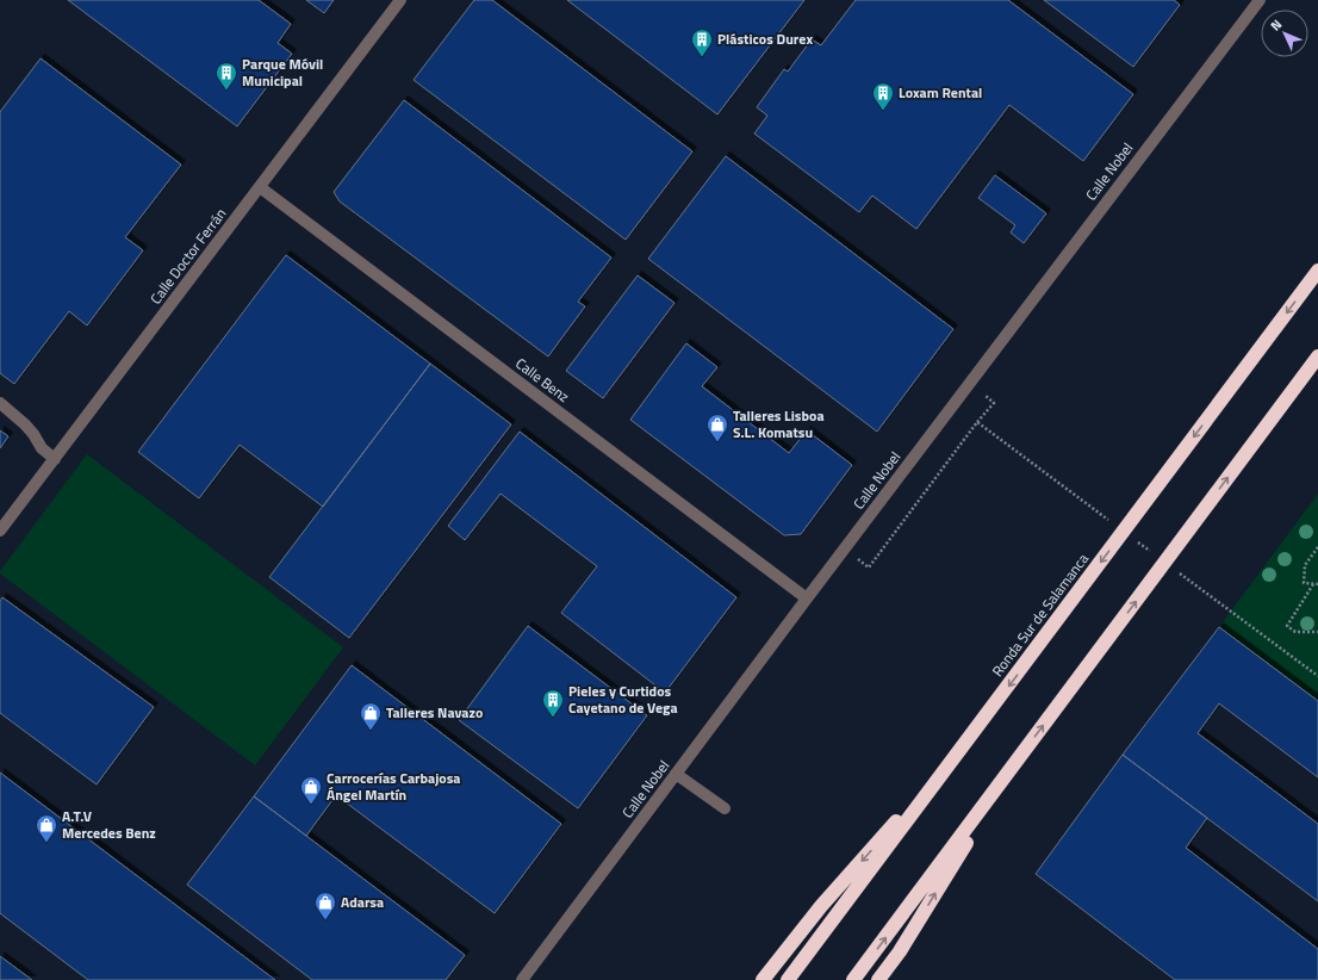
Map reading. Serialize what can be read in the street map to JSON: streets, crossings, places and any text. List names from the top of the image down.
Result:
{
  "streets": {
    "highway": ["Ronda Sur de Salamanca"],
    "street": ["Calle Nobel", "Calle Doctor Ferrán", "Calle Benz"]
  },
  "crossings": [
    ["Calle Nobel", "Calle Benz"],
    ["Calle Doctor Ferrán", "Calle Benz"]
  ],
  "places": {
    "building": [
      "Plásticos Durex",
      "Parque Móvil Municipal",
      "Loxam Rental",
      "Pieles y Curtidos Cayetano de Vega"
    ],
    "shop": [
      "Talleres Lisboa S.L. Komatsu",
      "Talleres Navazo",
      "Carrocerías Carbajosa Ángel Martín",
      "A.T.V Mercedes Benz",
      "Adarsa"
    ]
  },
  "north": "top left"
}
